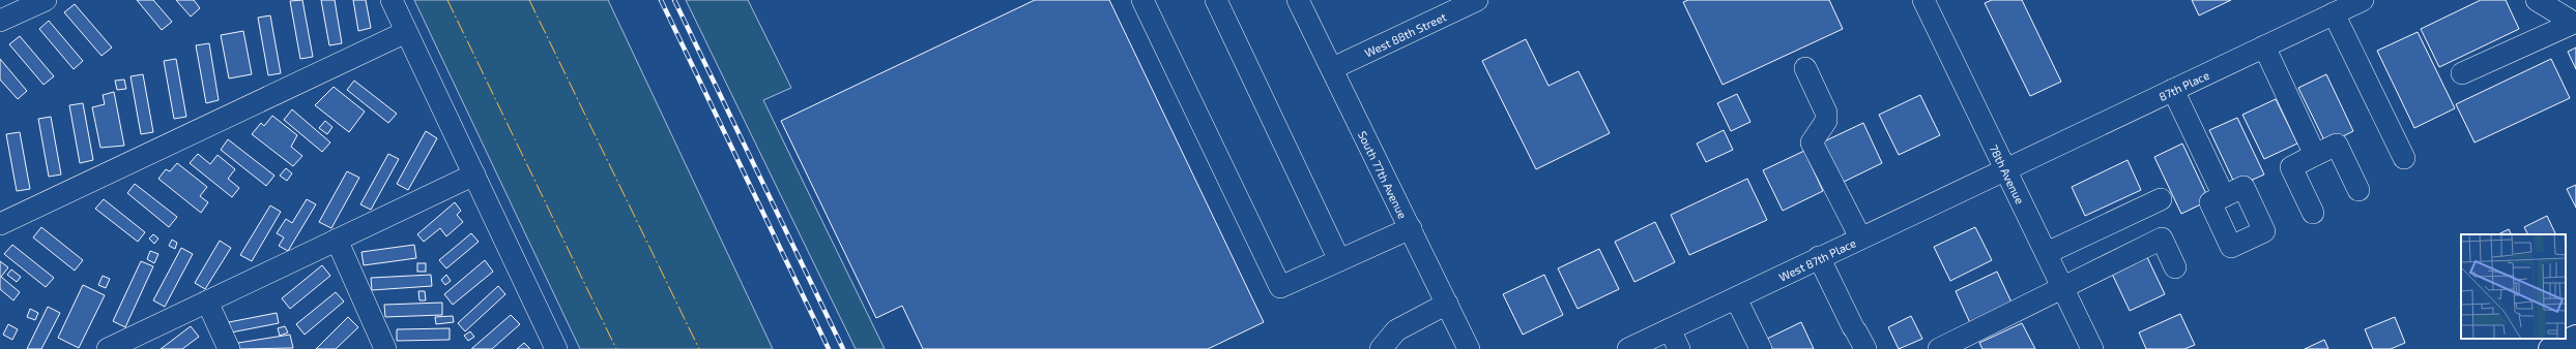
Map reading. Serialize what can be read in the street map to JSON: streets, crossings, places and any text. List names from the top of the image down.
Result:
{
  "streets": {
    "street": [
      "West 88th Street",
      "87th Place",
      "South 77th Avenue",
      "78th Avenue",
      "West 87th Place"
    ]
  },
  "crossings": [
    ["West 88th Street", "South 77th Avenue"],
    ["87th Place", "78th Avenue"],
    ["87th Place", "West 87th Place"],
    ["78th Avenue", "West 87th Place"]
  ]
}
